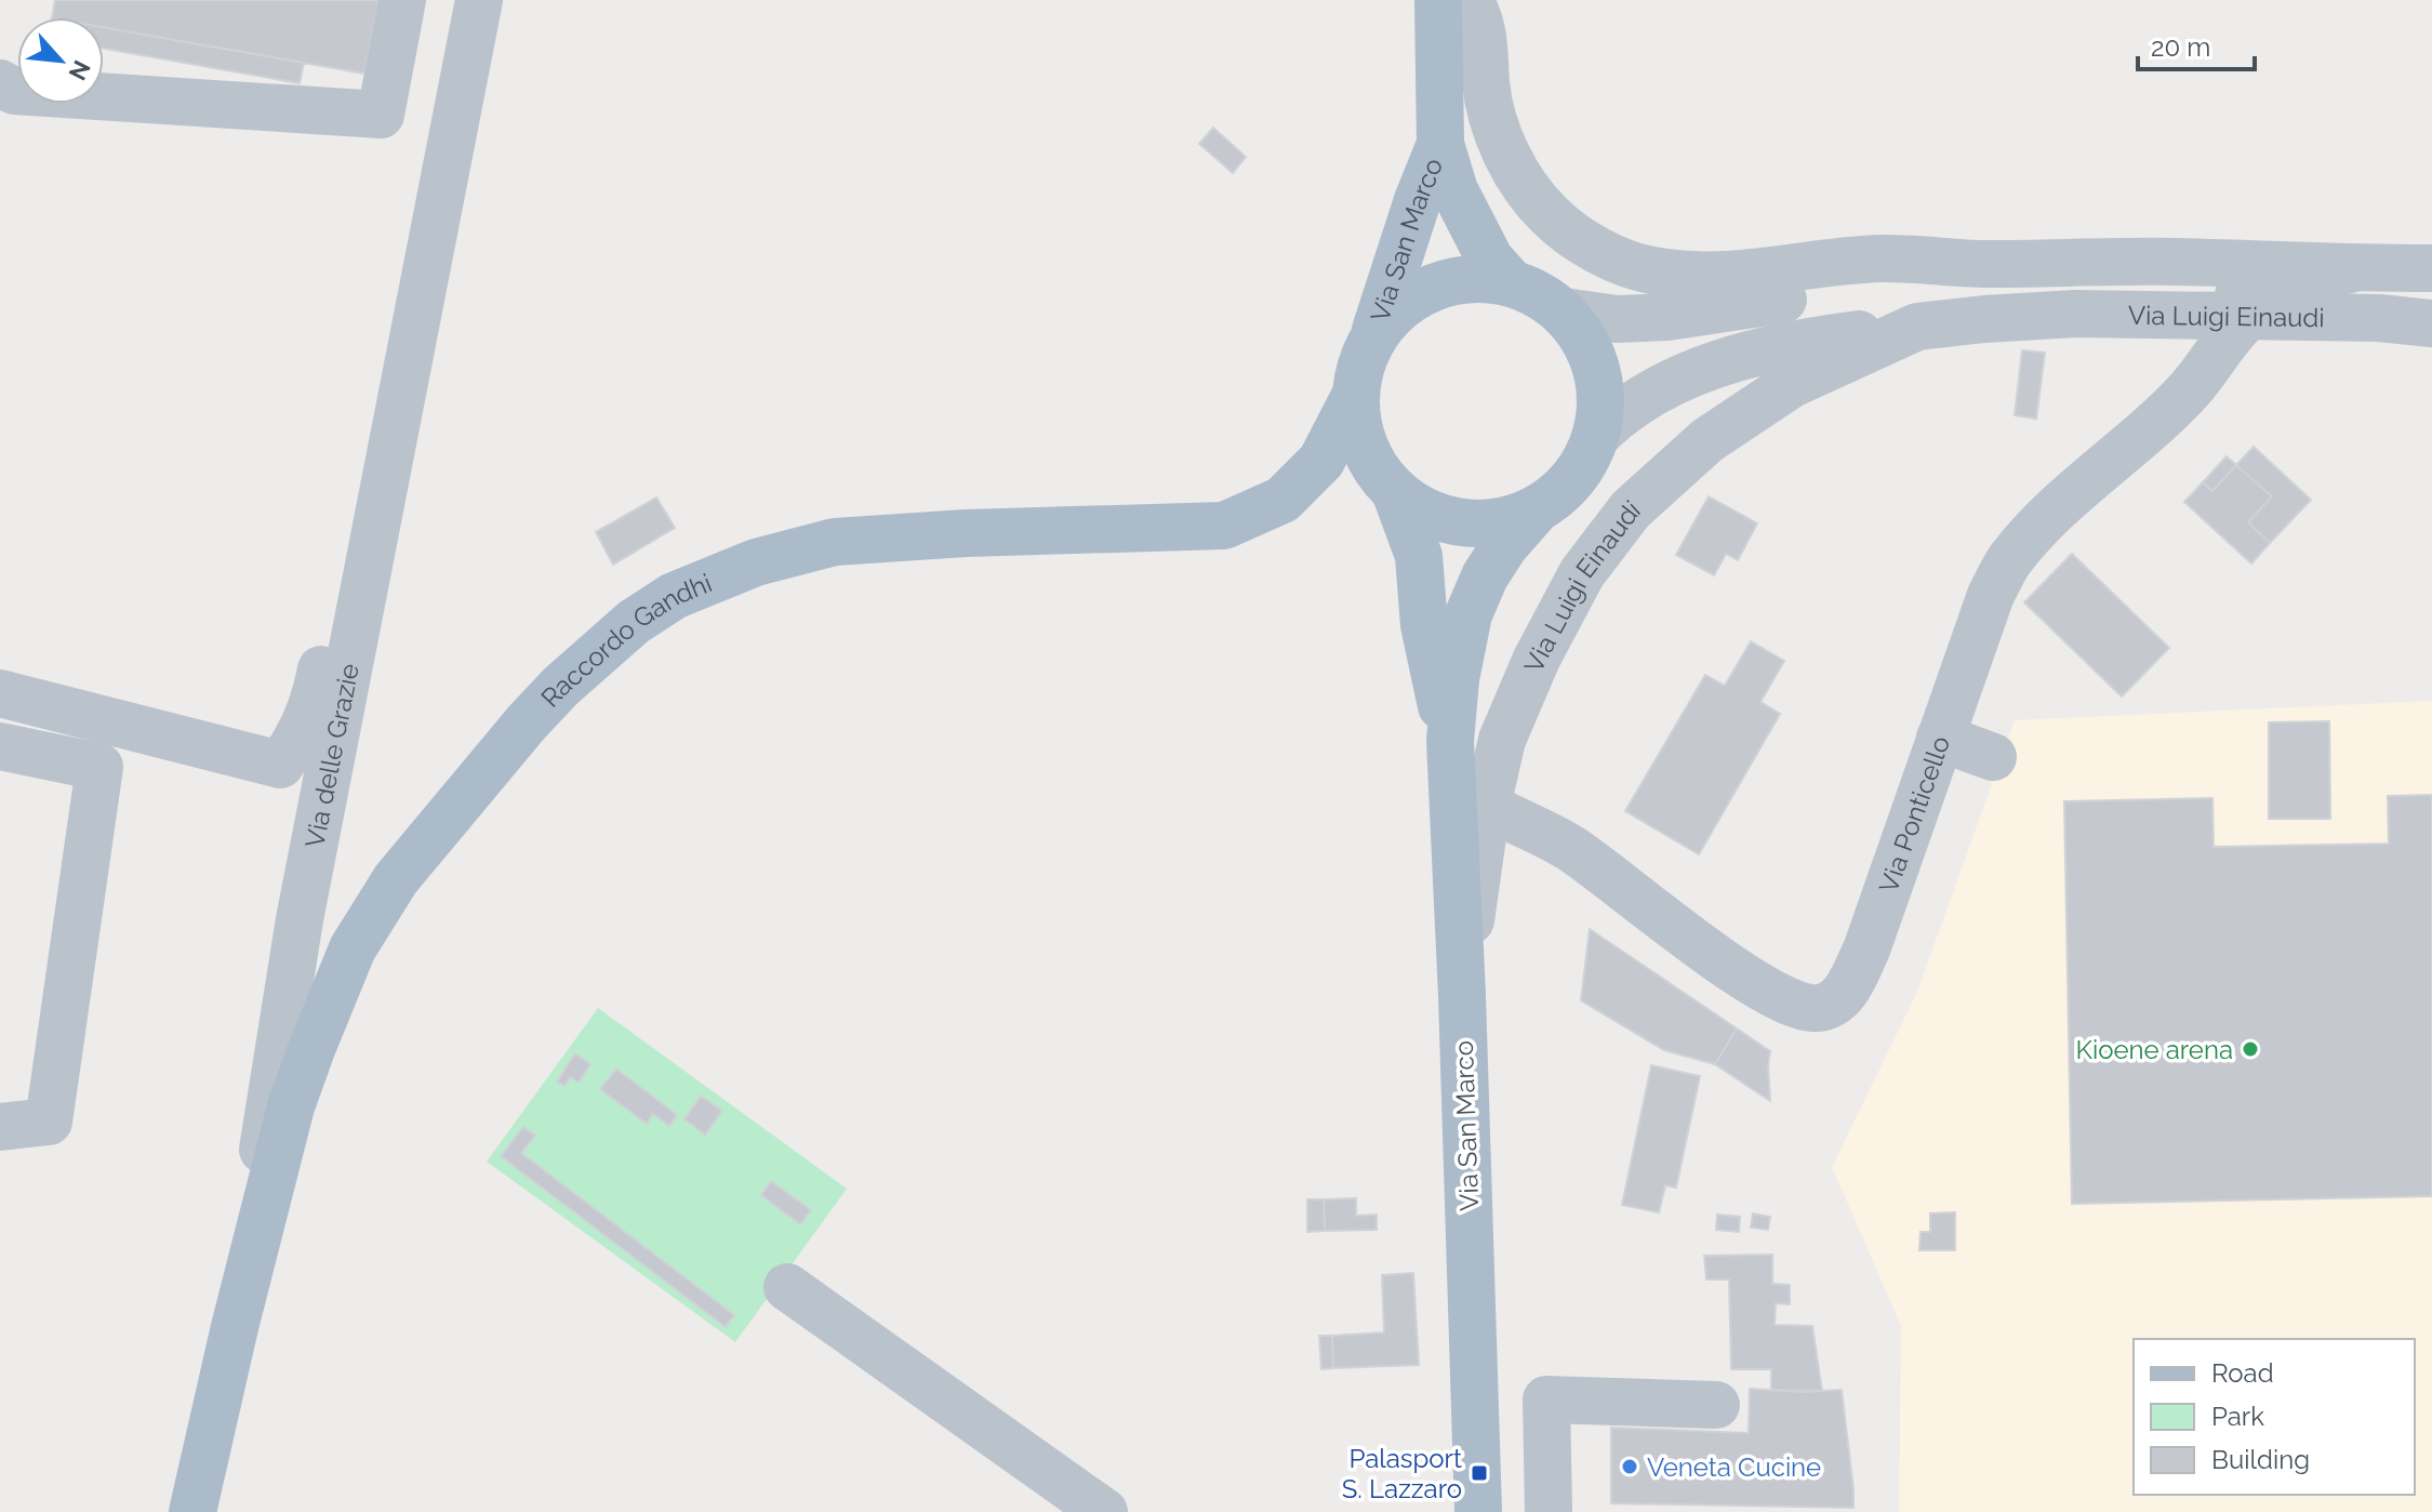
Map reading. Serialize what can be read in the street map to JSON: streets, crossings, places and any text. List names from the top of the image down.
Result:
{
  "streets": {
    "main road": ["Via San Marco", "Raccordo Gandhi", "Via delle Grazie"],
    "street": ["Via Luigi Einaudi", "Via Ponticello"]
  },
  "crossings": [
    ["Via San Marco", "Via Luigi Einaudi"],
    ["Via San Marco", "Raccordo Gandhi"],
    ["Via Luigi Einaudi", "Raccordo Gandhi"],
    ["Via Luigi Einaudi", "Via Ponticello"],
    ["Raccordo Gandhi", "Via delle Grazie"]
  ],
  "places": {
    "other": ["Kioene arena", "Veneta Cucine"],
    "transit": ["Palasport S. Lazzaro"]
  },
  "legend": ["Road", "Park", "Building"],
  "scale_bar": "20 m",
  "north": "bottom right"
}
